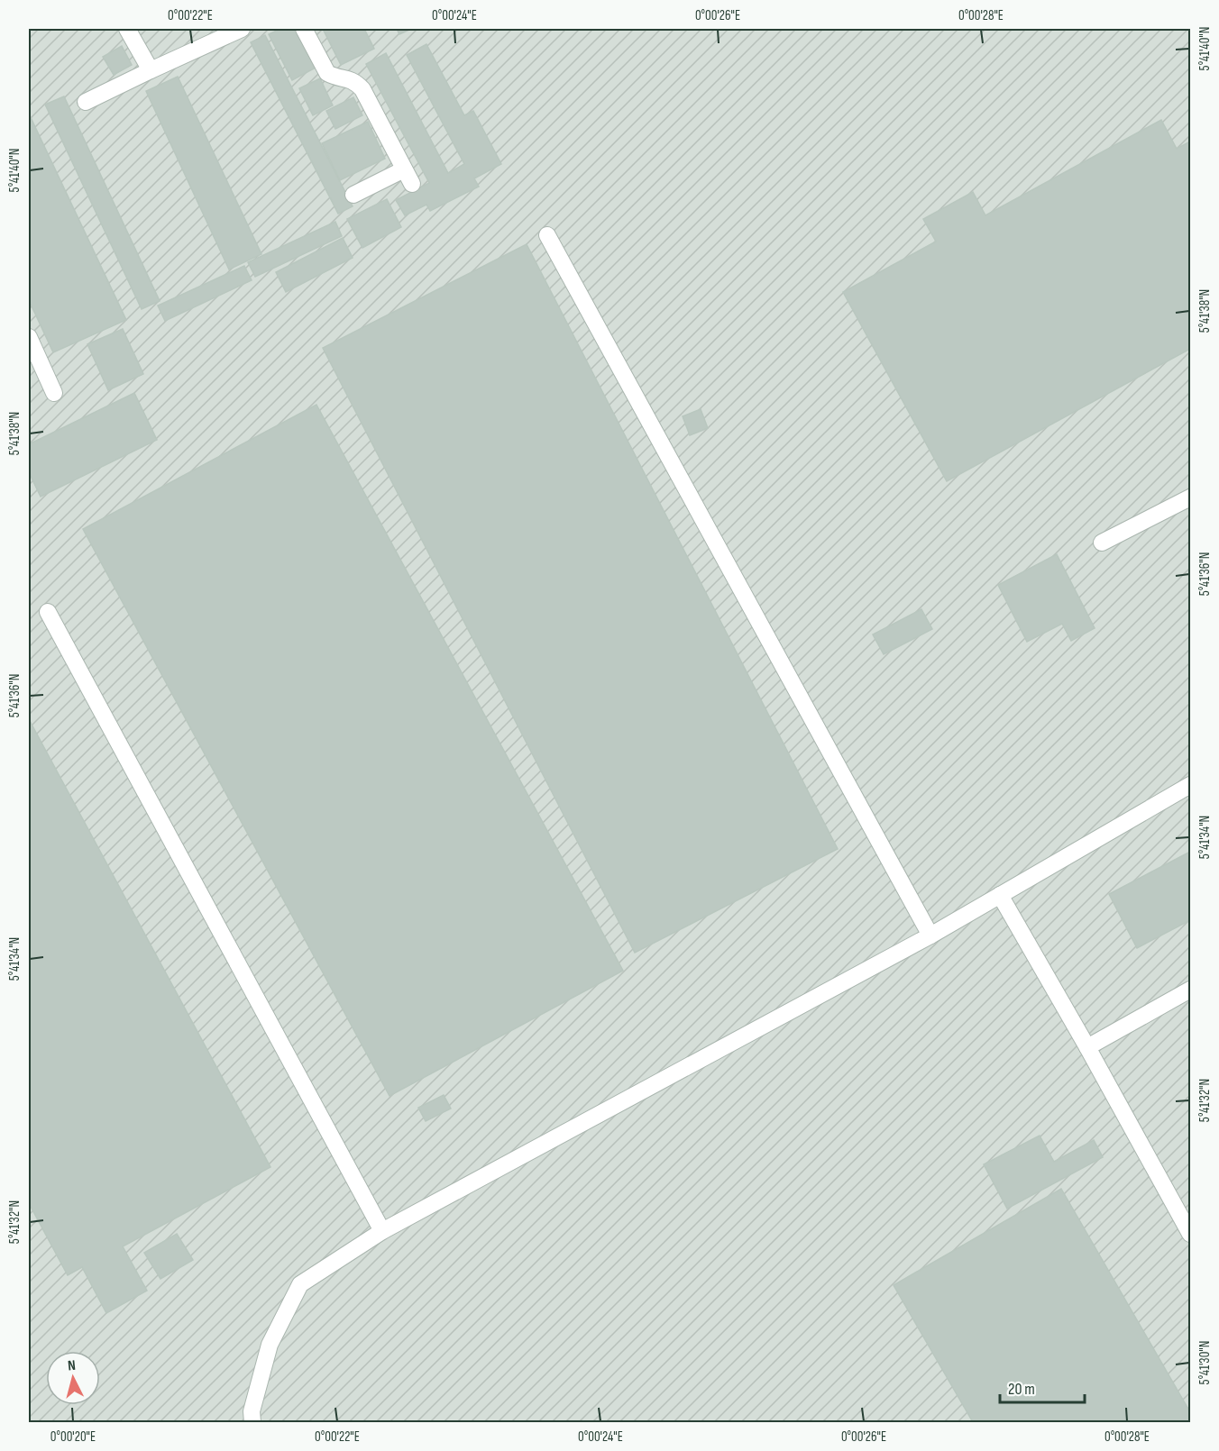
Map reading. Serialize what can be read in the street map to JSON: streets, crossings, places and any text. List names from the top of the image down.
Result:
{
  "scale_bar": "20 m",
  "north": "top",
  "coordinates": [
    "0°00'22\"E",
    "0°00'24\"E",
    "0°00'26\"E",
    "0°00'28\"E",
    "5°41'40\"N",
    "5°41'38\"N",
    "5°41'36\"N",
    "5°41'34\"N",
    "5°41'32\"N",
    "5°41'30\"N",
    "0°00'20\"E"
  ]
}
